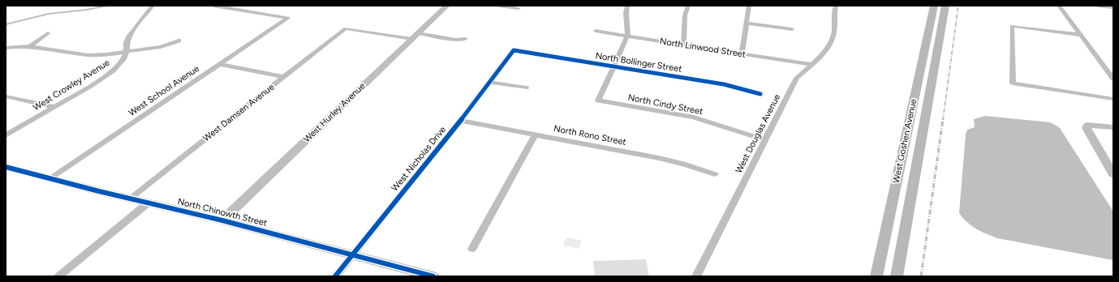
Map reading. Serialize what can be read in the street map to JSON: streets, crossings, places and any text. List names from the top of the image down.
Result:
{
  "streets": {
    "main road": ["West Goshen Avenue"],
    "street": [
      "North Linwood Street",
      "North Bollinger Street",
      "West Crowley Avenue",
      "West School Avenue",
      "North Cindy Street",
      "West Damsen Avenue",
      "West Hurley Avenue",
      "West Douglas Avenue",
      "North Rono Street",
      "West Nicholas Drive",
      "North Chinowth Street"
    ]
  },
  "crossings": [
    ["North Linwood Street", "West Douglas Avenue"],
    ["North Bollinger Street", "North Cindy Street"],
    ["North Bollinger Street", "West Nicholas Drive"],
    ["West School Avenue", "North Chinowth Street"],
    ["North Cindy Street", "West Douglas Avenue"],
    ["West Damsen Avenue", "West Hurley Avenue"],
    ["West Damsen Avenue", "North Chinowth Street"],
    ["West Hurley Avenue", "North Chinowth Street"],
    ["North Rono Street", "West Nicholas Drive"],
    ["West Nicholas Drive", "North Chinowth Street"]
  ]
}
